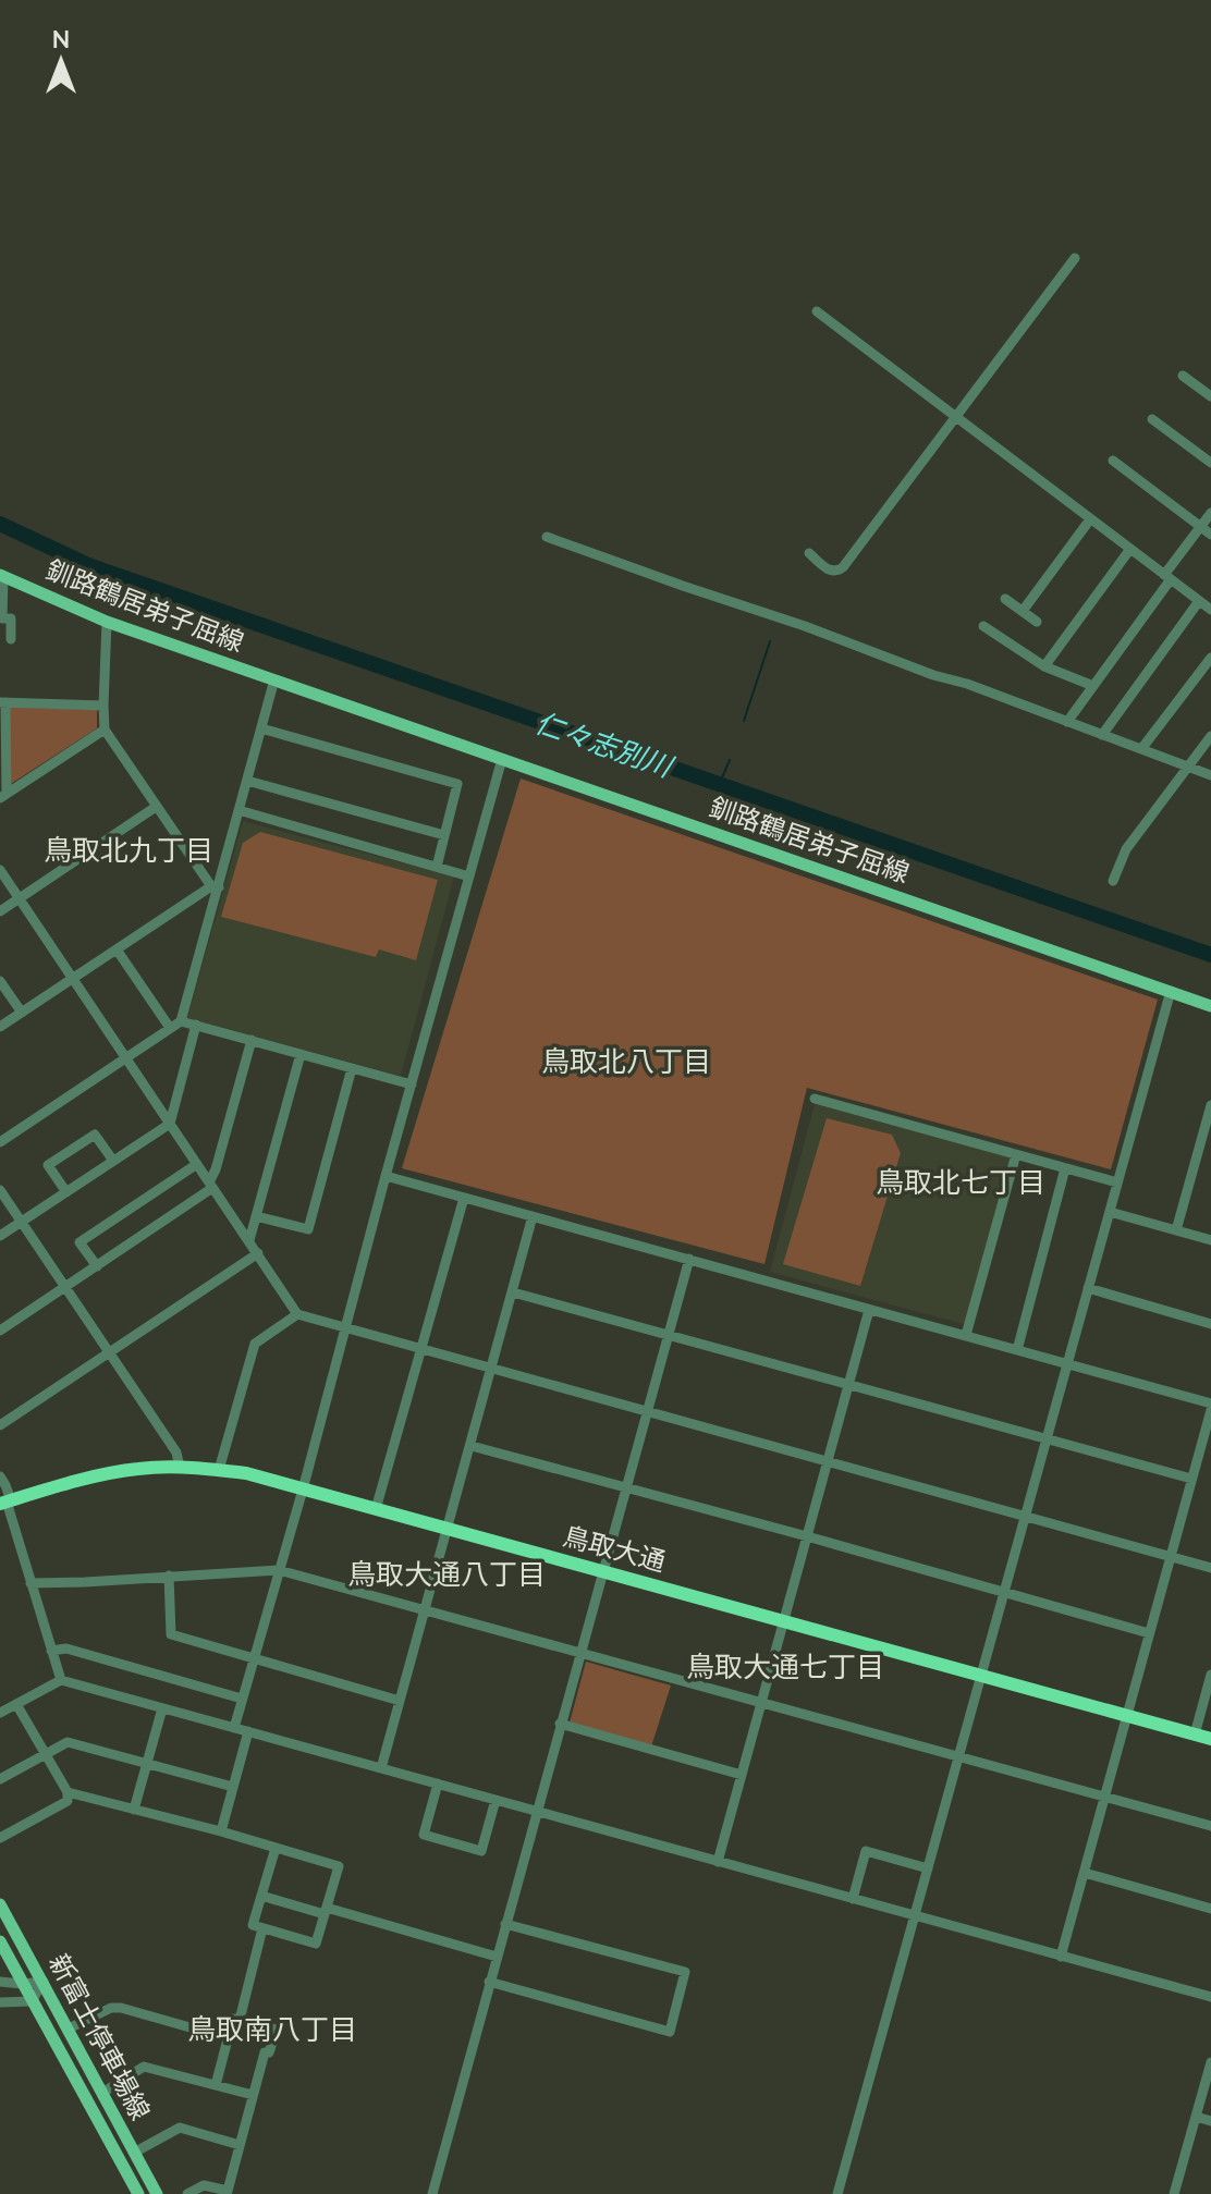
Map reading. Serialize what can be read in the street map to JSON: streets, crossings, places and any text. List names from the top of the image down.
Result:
{
  "streets": {
    "highway": ["鳥取大通"],
    "main road": ["釧路鶴居弟子屈線", "新富士停車場線"]
  },
  "districts": [
    "鳥取北九丁目",
    "鳥取北八丁目",
    "鳥取北七丁目",
    "鳥取大通八丁目",
    "鳥取大通七丁目",
    "鳥取南八丁目"
  ],
  "water": ["仁々志別川"],
  "north": "top"
}
